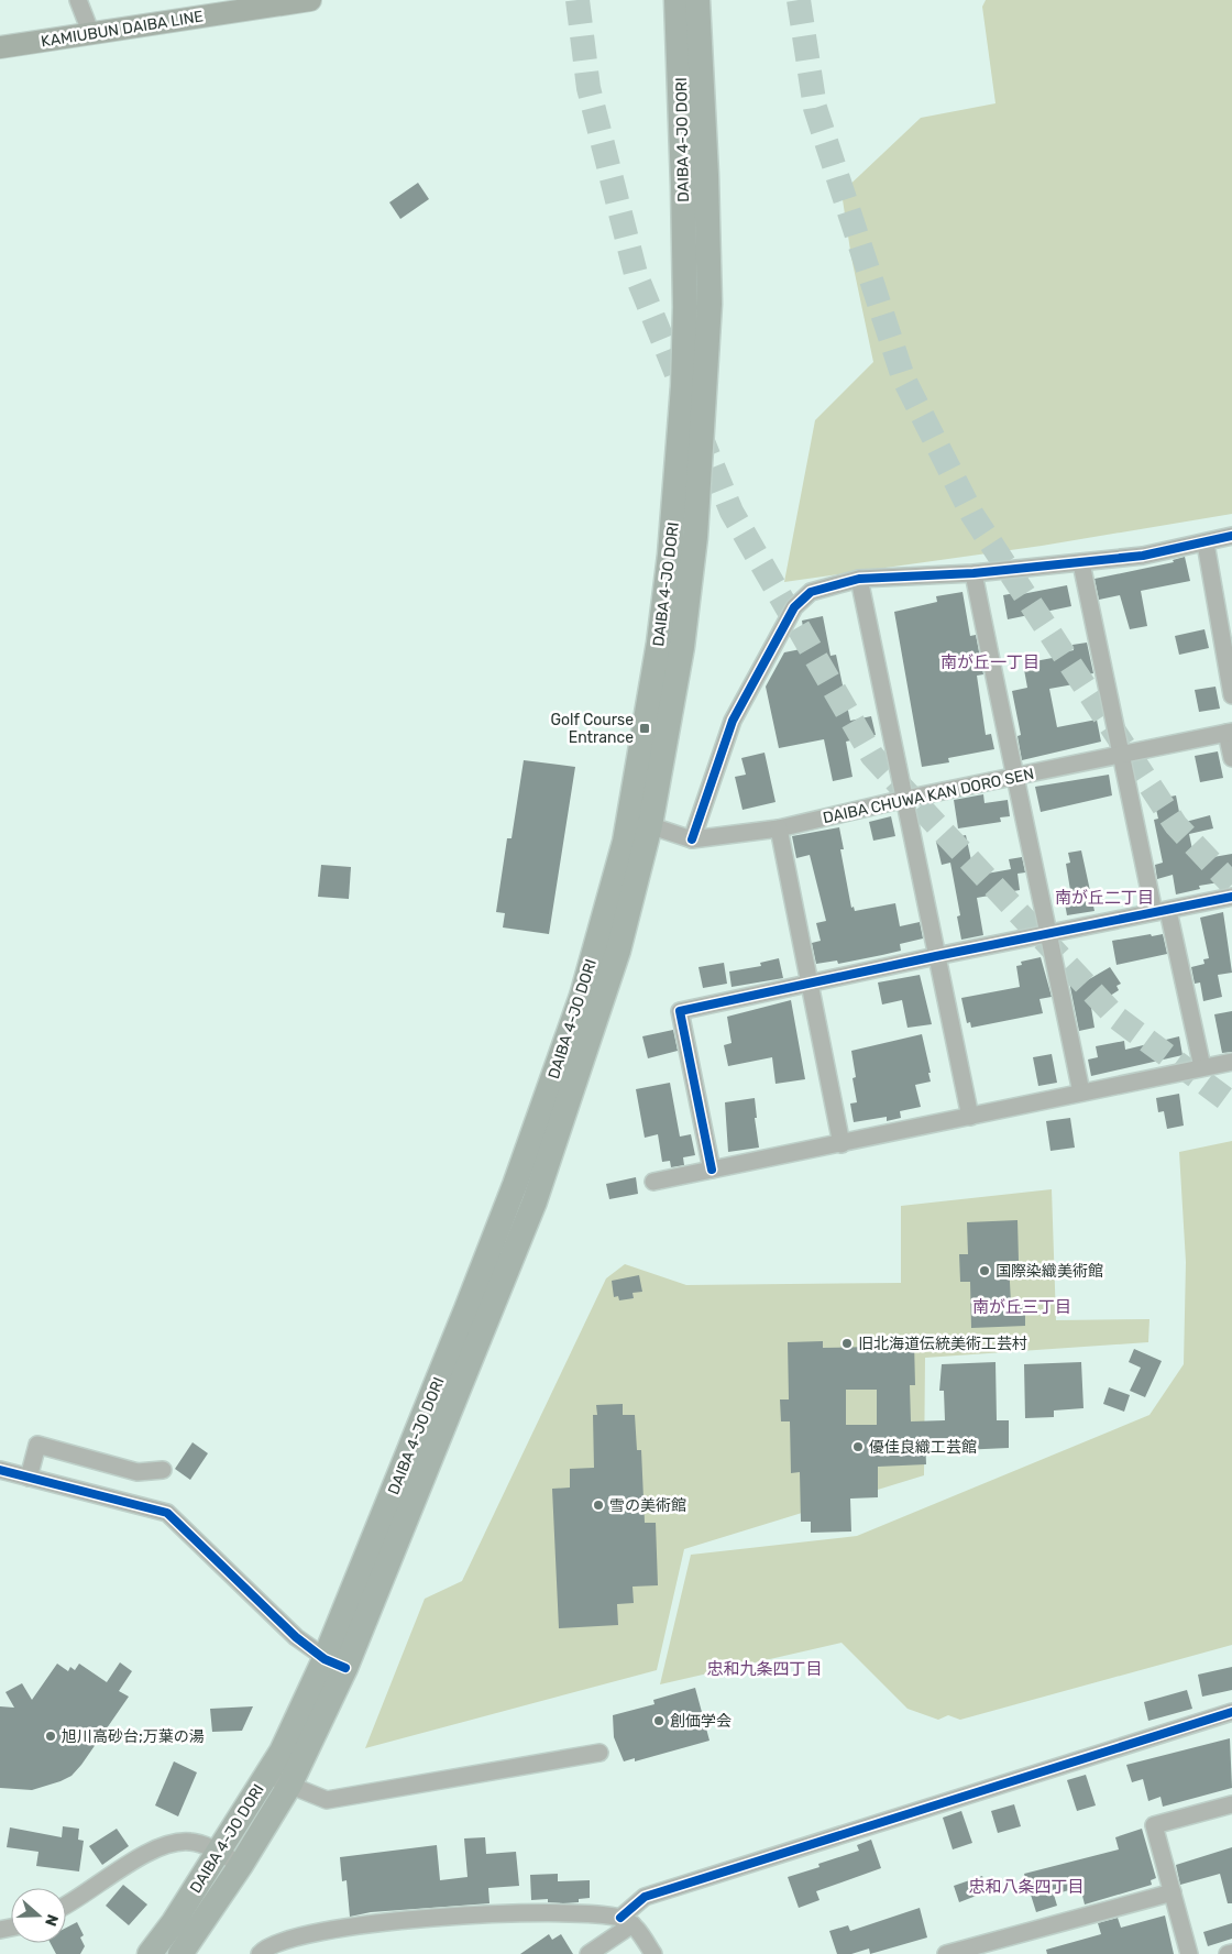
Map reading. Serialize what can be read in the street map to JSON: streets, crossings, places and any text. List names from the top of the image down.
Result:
{
  "streets": {
    "highway": ["DAIBA 4-JO DORI"],
    "main road": ["KAMIUBUN DAIBA LINE"],
    "street": ["DAIBA CHUWA KAN DORO SEN"]
  },
  "crossings": [
    ["DAIBA 4-JO DORI", "DAIBA CHUWA KAN DORO SEN"]
  ],
  "districts": [
    "南が丘一丁目",
    "南が丘二丁目",
    "南が丘三丁目",
    "忠和九条四丁目",
    "忠和八条四丁目"
  ],
  "places": {
    "transit": ["Golf Course Entrance"],
    "other": [
      "国際染織美術館",
      "旧北海道伝統美術工芸村",
      "優佳良織工芸館",
      "雪の美術館",
      "創価学会",
      "旭川高砂台;万葉の湯"
    ]
  },
  "north": "right"
}
